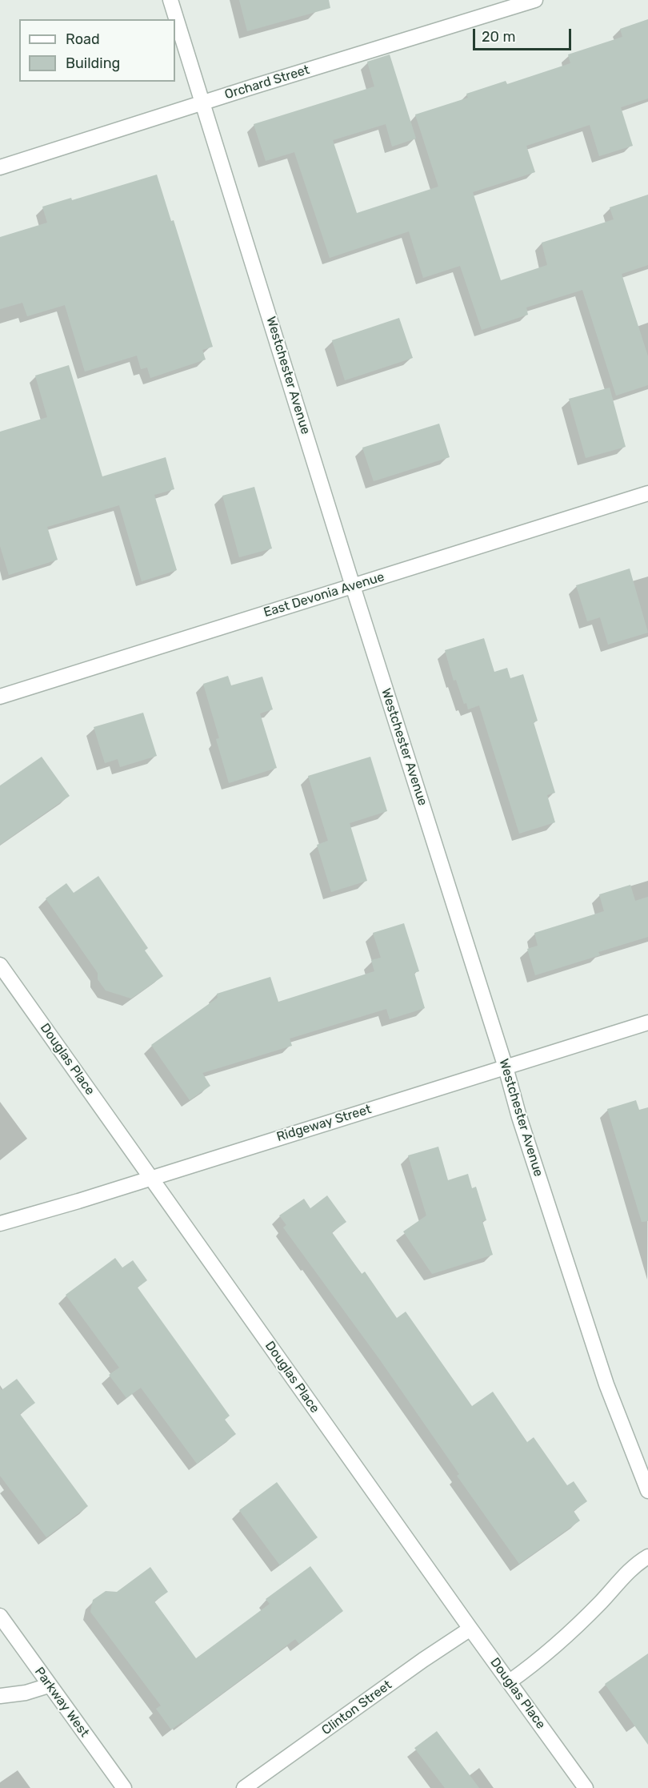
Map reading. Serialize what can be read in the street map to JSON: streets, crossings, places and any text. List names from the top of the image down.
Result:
{
  "streets": {
    "street": [
      "Orchard Street",
      "Westchester Avenue",
      "East Devonia Avenue",
      "Douglas Place",
      "Ridgeway Street",
      "Parkway West",
      "Clinton Street"
    ]
  },
  "crossings": [
    ["Orchard Street", "Westchester Avenue"],
    ["Westchester Avenue", "East Devonia Avenue"],
    ["Westchester Avenue", "Ridgeway Street"],
    ["Douglas Place", "Ridgeway Street"],
    ["Douglas Place", "Clinton Street"]
  ],
  "legend": ["Road", "Building"],
  "scale_bar": "20 m"
}
